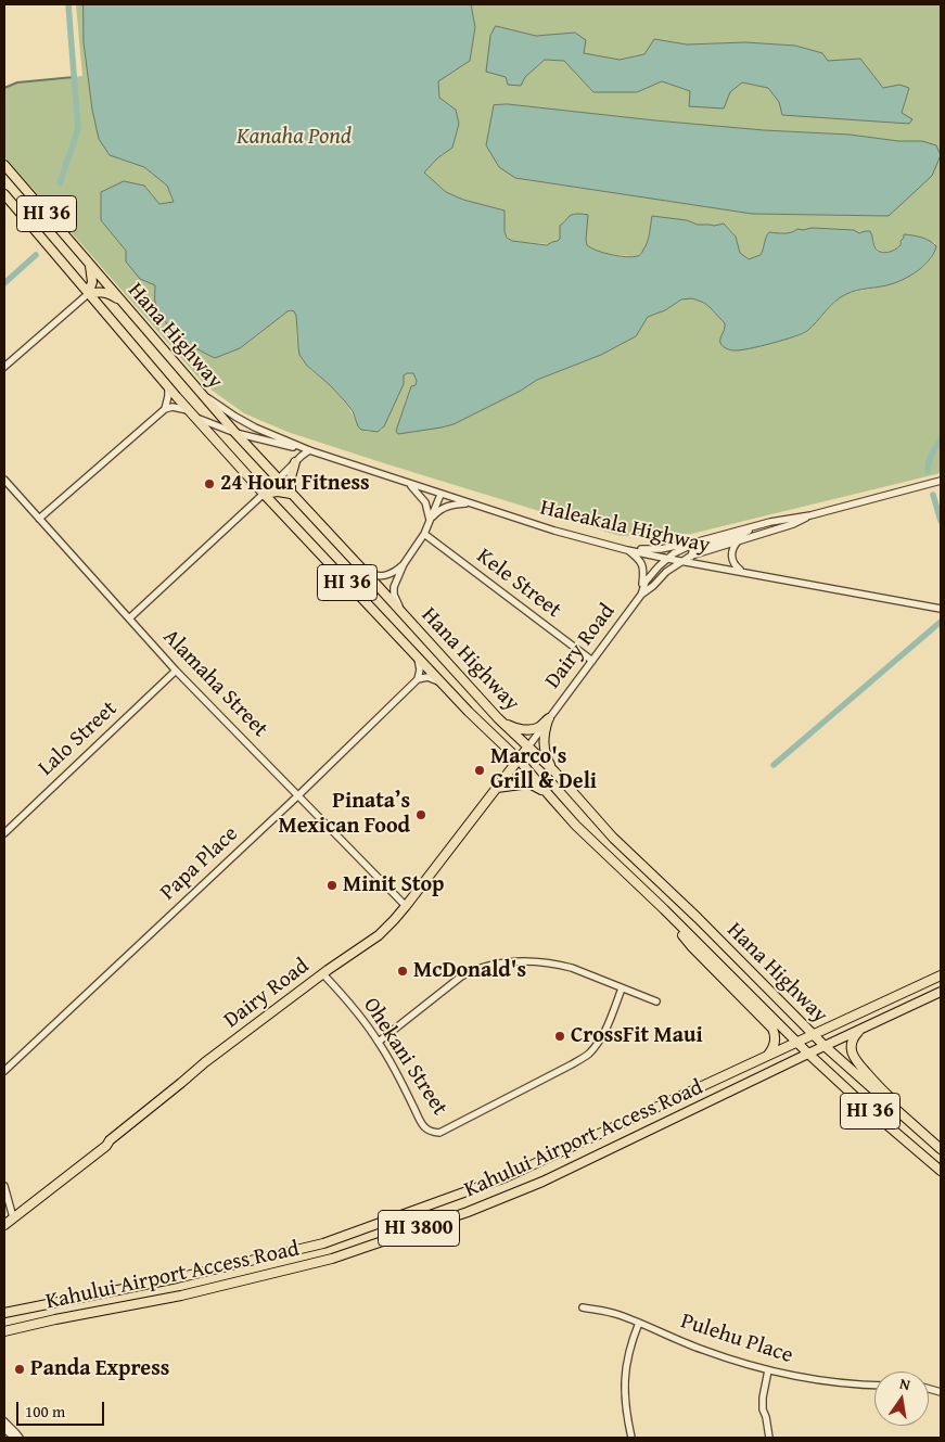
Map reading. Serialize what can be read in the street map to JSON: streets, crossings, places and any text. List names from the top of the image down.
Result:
{
  "streets": {
    "main road": [
      "HI 36",
      "Hana Highway",
      "Dairy Road",
      "Kahului Airport Access Road",
      "HI 3800"
    ],
    "street": [
      "Haleakala Highway",
      "Kele Street",
      "Alamaha Street",
      "Lalo Street",
      "Papa Place",
      "Ohekani Street",
      "Pulehu Place"
    ]
  },
  "crossings": [
    ["HI 36", "Hana Highway"],
    ["Hana Highway", "Haleakala Highway"],
    ["Hana Highway", "Dairy Road"],
    ["Hana Highway", "Kahului Airport Access Road"],
    ["Hana Highway", "HI 3800"],
    ["Haleakala Highway", "Dairy Road"],
    ["Kele Street", "Dairy Road"],
    ["Dairy Road", "Alamaha Street"],
    ["Dairy Road", "Ohekani Street"],
    ["Alamaha Street", "Lalo Street"],
    ["Alamaha Street", "Papa Place"],
    ["Kahului Airport Access Road", "HI 3800"]
  ],
  "water": ["Kanaha Pond"],
  "places": [
    "24 Hour Fitness",
    "Marco's Grill & Deli",
    "Pinata’s Mexican Food",
    "Minit Stop",
    "McDonald's",
    "CrossFit Maui",
    "Panda Express"
  ],
  "scale_bar": "100 m",
  "north": "top"
}
